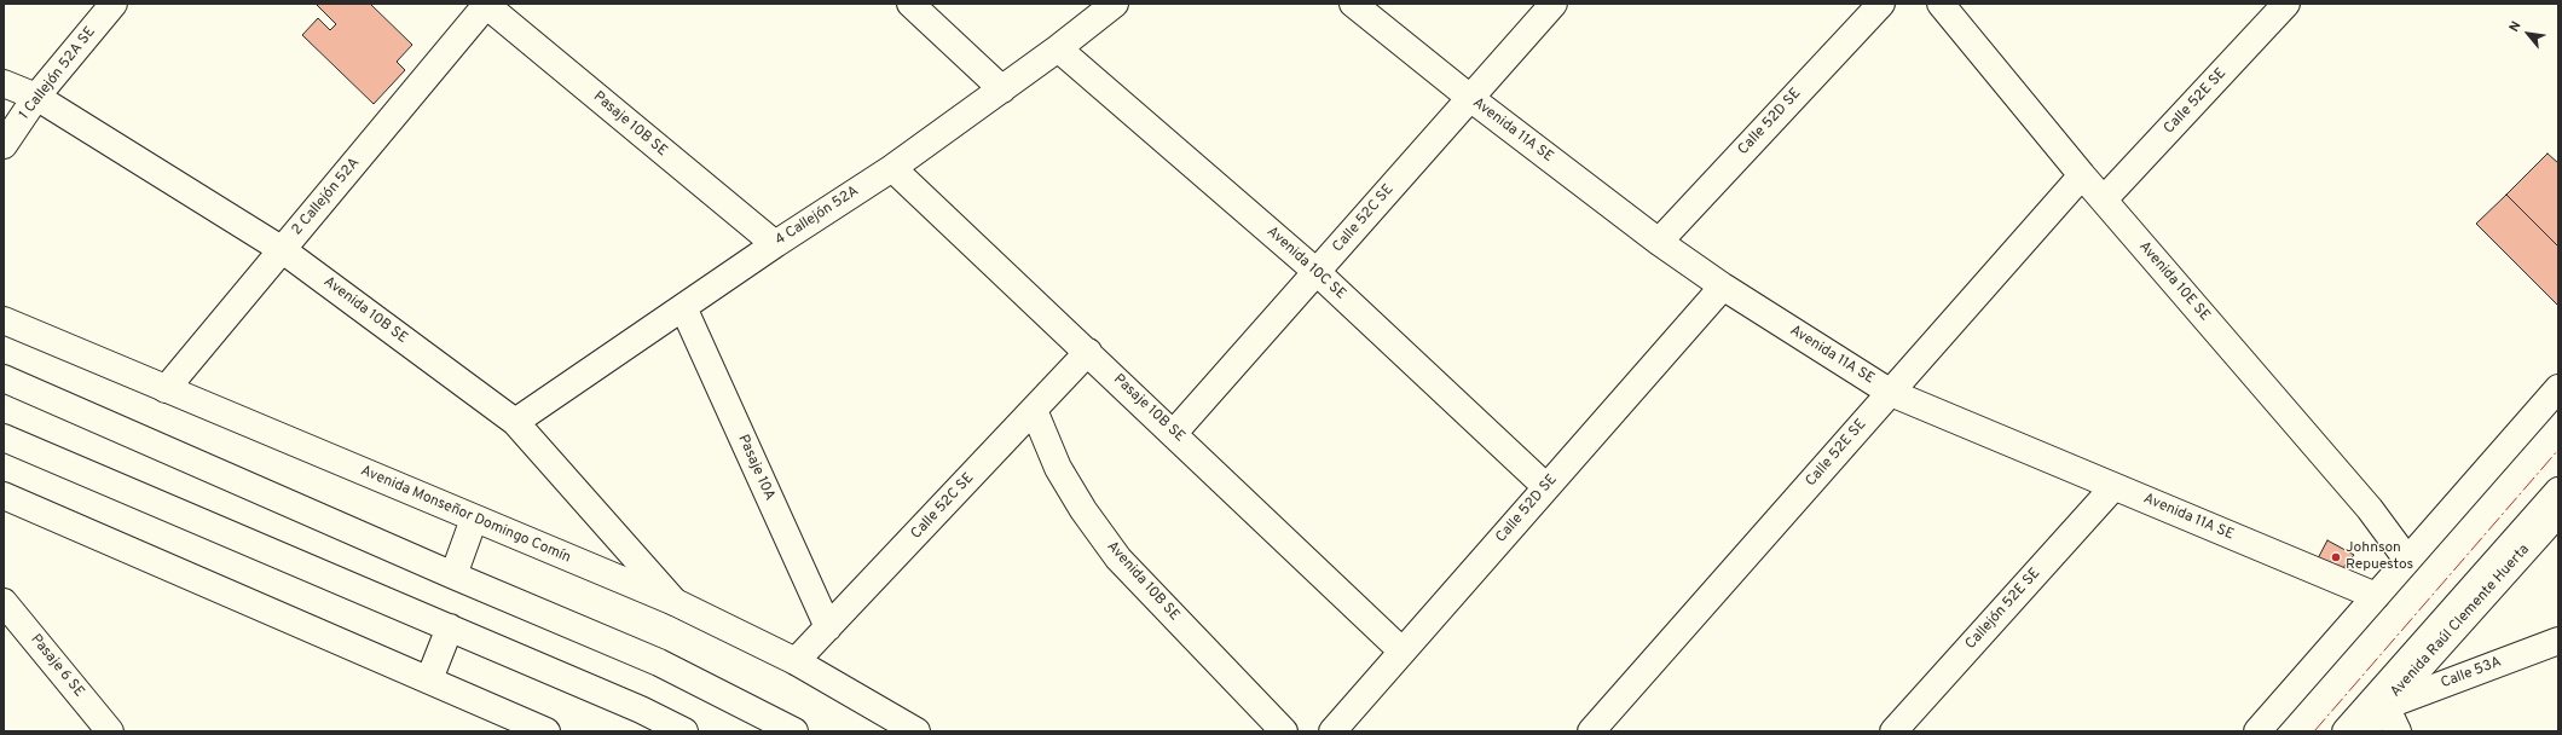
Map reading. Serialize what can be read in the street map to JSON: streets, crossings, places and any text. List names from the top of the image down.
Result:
{
  "streets": {
    "street": [
      "1 Callejón 52A SE",
      "Calle 52E SE",
      "Calle 52D SE",
      "Pasaje 10B SE",
      "Avenida 11A SE",
      "2 Callejón 52A",
      "4 Callejón 52A",
      "Calle 52C SE",
      "Avenida 10C SE",
      "Avenida 10E SE",
      "Avenida 10B SE",
      "Pasaje 10A",
      "Avenida Monseñor Domingo Comín",
      "Callejón 52E SE",
      "Avenida Raúl Clemente Huerta",
      "Pasaje 6 SE",
      "Calle 53A"
    ]
  },
  "crossings": [
    ["1 Callejón 52A SE", "Avenida 10B SE"],
    ["Calle 52E SE", "Avenida 11A SE"],
    ["Calle 52E SE", "Avenida 10E SE"],
    ["Calle 52D SE", "Pasaje 10B SE"],
    ["Calle 52D SE", "Avenida 11A SE"],
    ["Calle 52D SE", "Avenida 10C SE"],
    ["Pasaje 10B SE", "2 Callejón 52A"],
    ["Pasaje 10B SE", "4 Callejón 52A"],
    ["Pasaje 10B SE", "Calle 52C SE"],
    ["Avenida 11A SE", "Calle 52C SE"],
    ["Avenida 11A SE", "Callejón 52E SE"],
    ["2 Callejón 52A", "Avenida 10B SE"],
    ["2 Callejón 52A", "Avenida Monseñor Domingo Comín"],
    ["4 Callejón 52A", "Avenida 10C SE"],
    ["4 Callejón 52A", "Avenida 10B SE"],
    ["4 Callejón 52A", "Pasaje 10A"],
    ["Calle 52C SE", "Avenida 10C SE"],
    ["Calle 52C SE", "Avenida 10B SE"],
    ["Calle 52C SE", "Pasaje 10A"],
    ["Calle 52C SE", "Avenida Monseñor Domingo Comín"],
    ["Avenida 10B SE", "Avenida Monseñor Domingo Comín"],
    ["Avenida Raúl Clemente Huerta", "Calle 53A"]
  ],
  "places": ["Johnson Repuestos"],
  "north": "top left"
}
